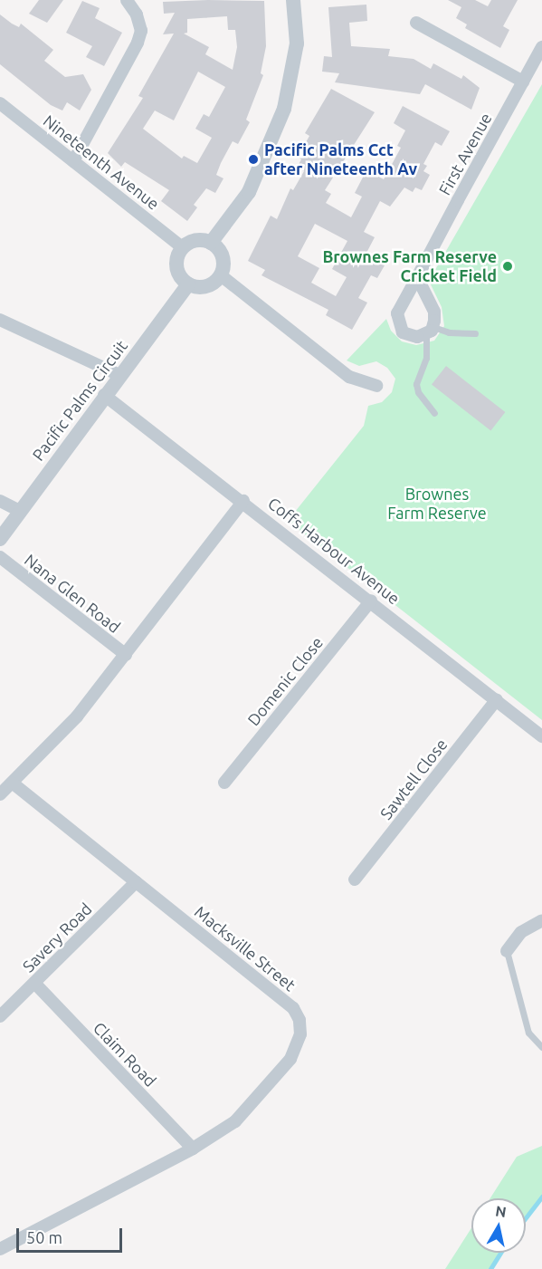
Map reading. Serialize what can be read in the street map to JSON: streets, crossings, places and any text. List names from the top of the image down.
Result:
{
  "streets": {
    "street": [
      "First Avenue",
      "Nineteenth Avenue",
      "Pacific Palms Circuit",
      "Coffs Harbour Avenue",
      "Nana Glen Road",
      "Domenic Close",
      "Sawtell Close",
      "Savery Road",
      "Macksville Street",
      "Claim Road"
    ]
  },
  "crossings": [
    ["Nineteenth Avenue", "Pacific Palms Circuit"],
    ["Pacific Palms Circuit", "Coffs Harbour Avenue"],
    ["Coffs Harbour Avenue", "Domenic Close"],
    ["Coffs Harbour Avenue", "Sawtell Close"],
    ["Savery Road", "Macksville Street"],
    ["Savery Road", "Claim Road"],
    ["Macksville Street", "Claim Road"]
  ],
  "parks": ["Brownes Farm Reserve"],
  "places": ["Pacific Palms Cct after Nineteenth Av", "Brownes Farm Reserve Cricket Field"],
  "scale_bar": "50 m",
  "north": "top"
}
